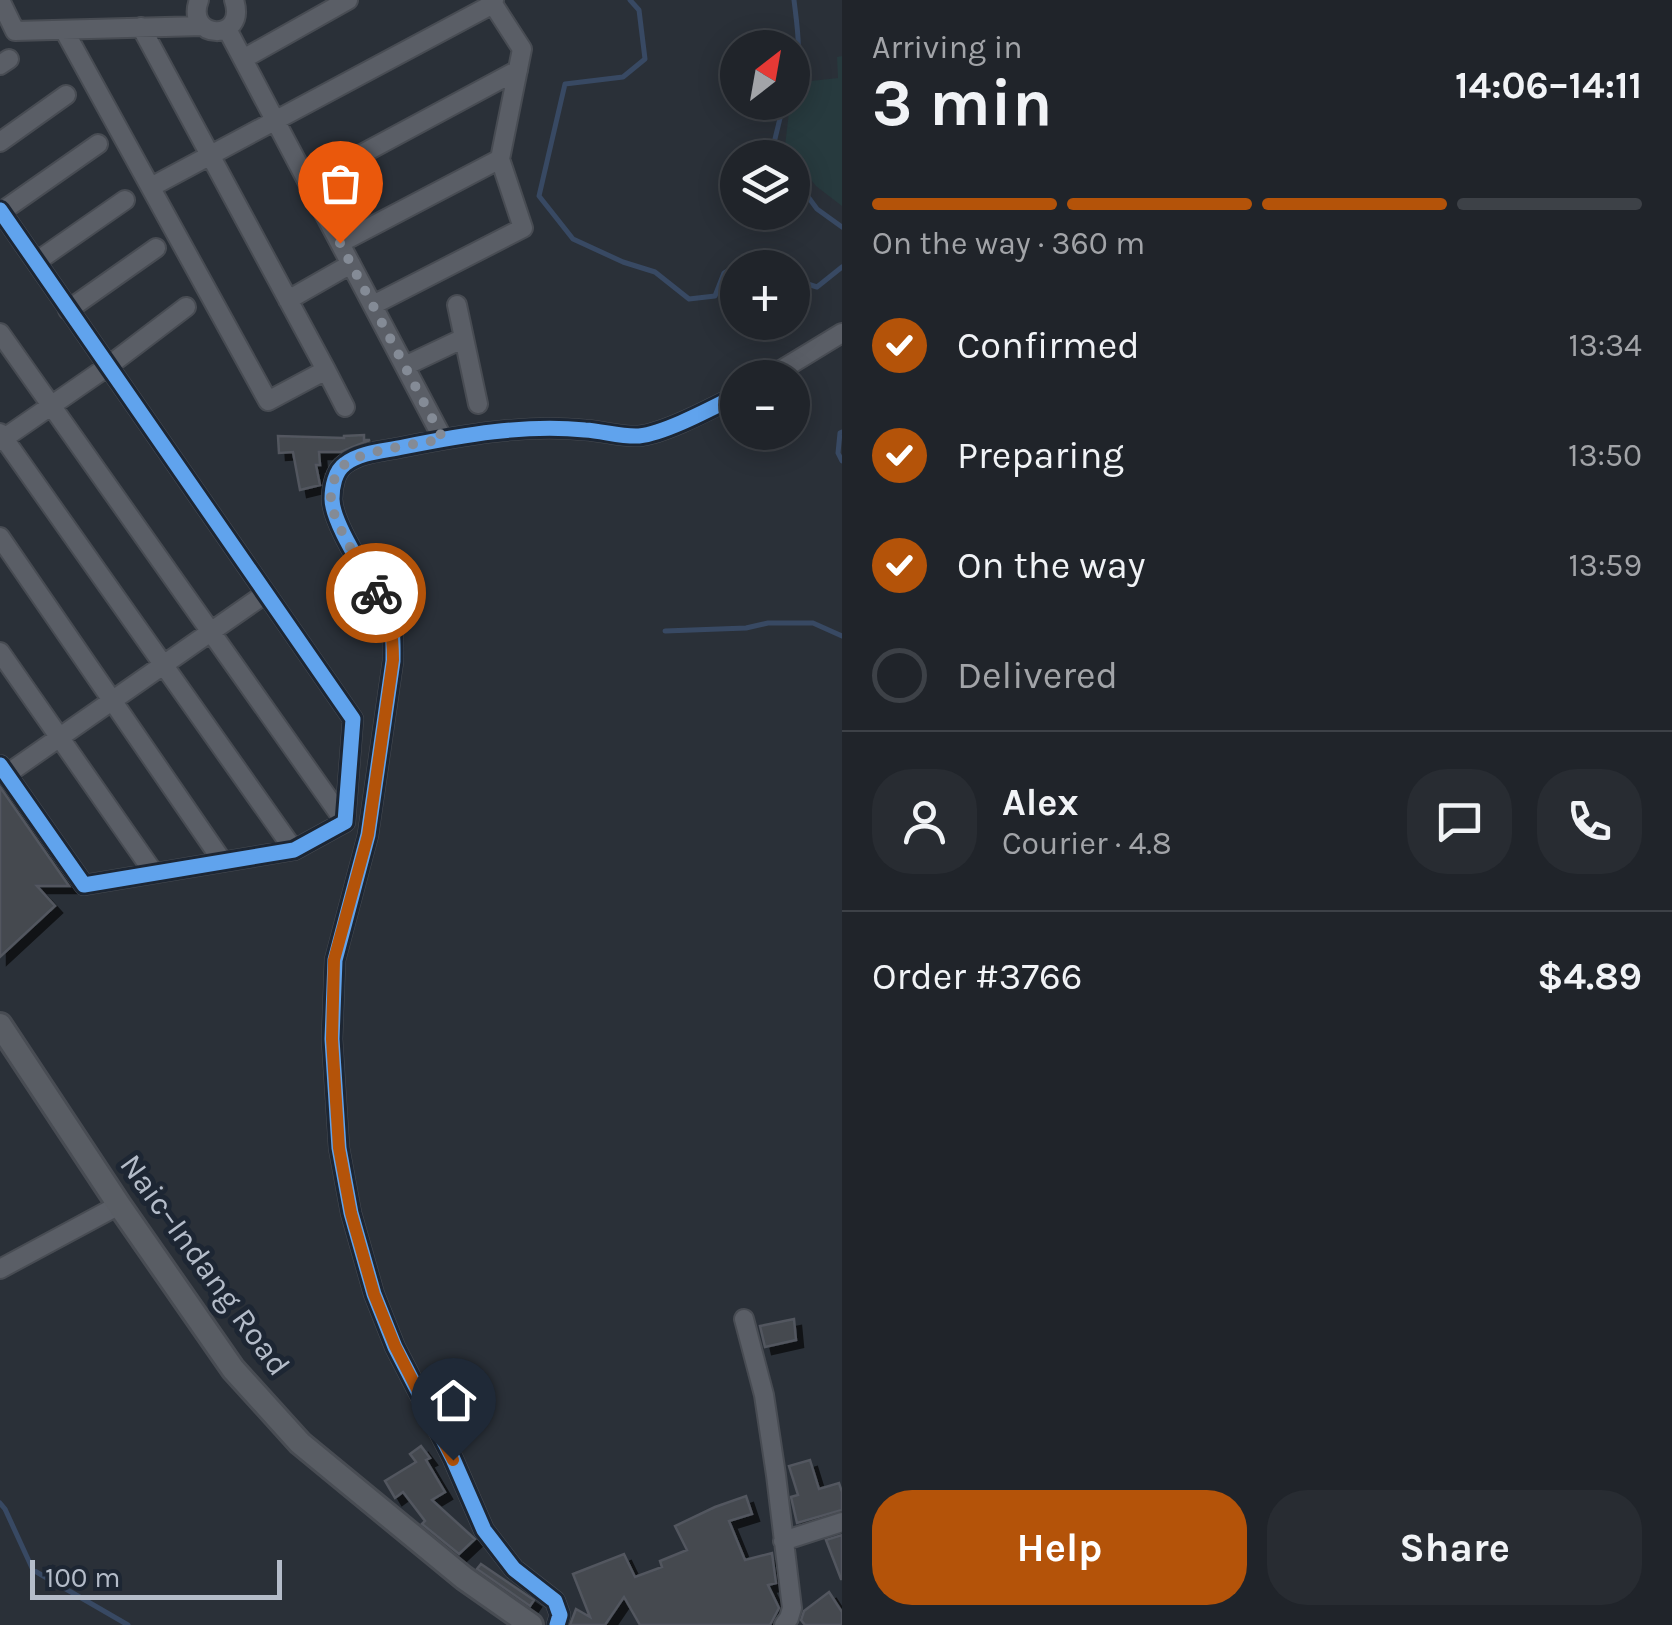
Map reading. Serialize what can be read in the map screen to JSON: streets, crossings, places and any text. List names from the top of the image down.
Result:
{
  "streets": {
    "main road": ["Naic–Indang Road"]
  },
  "scale_bar": "100 m",
  "north": "top right",
  "page": {
    "heading": ["3 min", "Arriving in", "14:06–14:11"],
    "panel": [
      "Alex",
      "Courier · 4.8",
      "Order #3766",
      "$4.89"
    ],
    "map_buttons": ["+", "−"],
    "bar": "On the way · 360 m",
    "list": [
      ["Confirmed", "13:34"],
      ["Preparing", "13:50"],
      ["On the way", "13:59"],
      "Delivered"
    ],
    "buttons": ["Help", "Share"],
    "scale": "100 m"
  }
}
